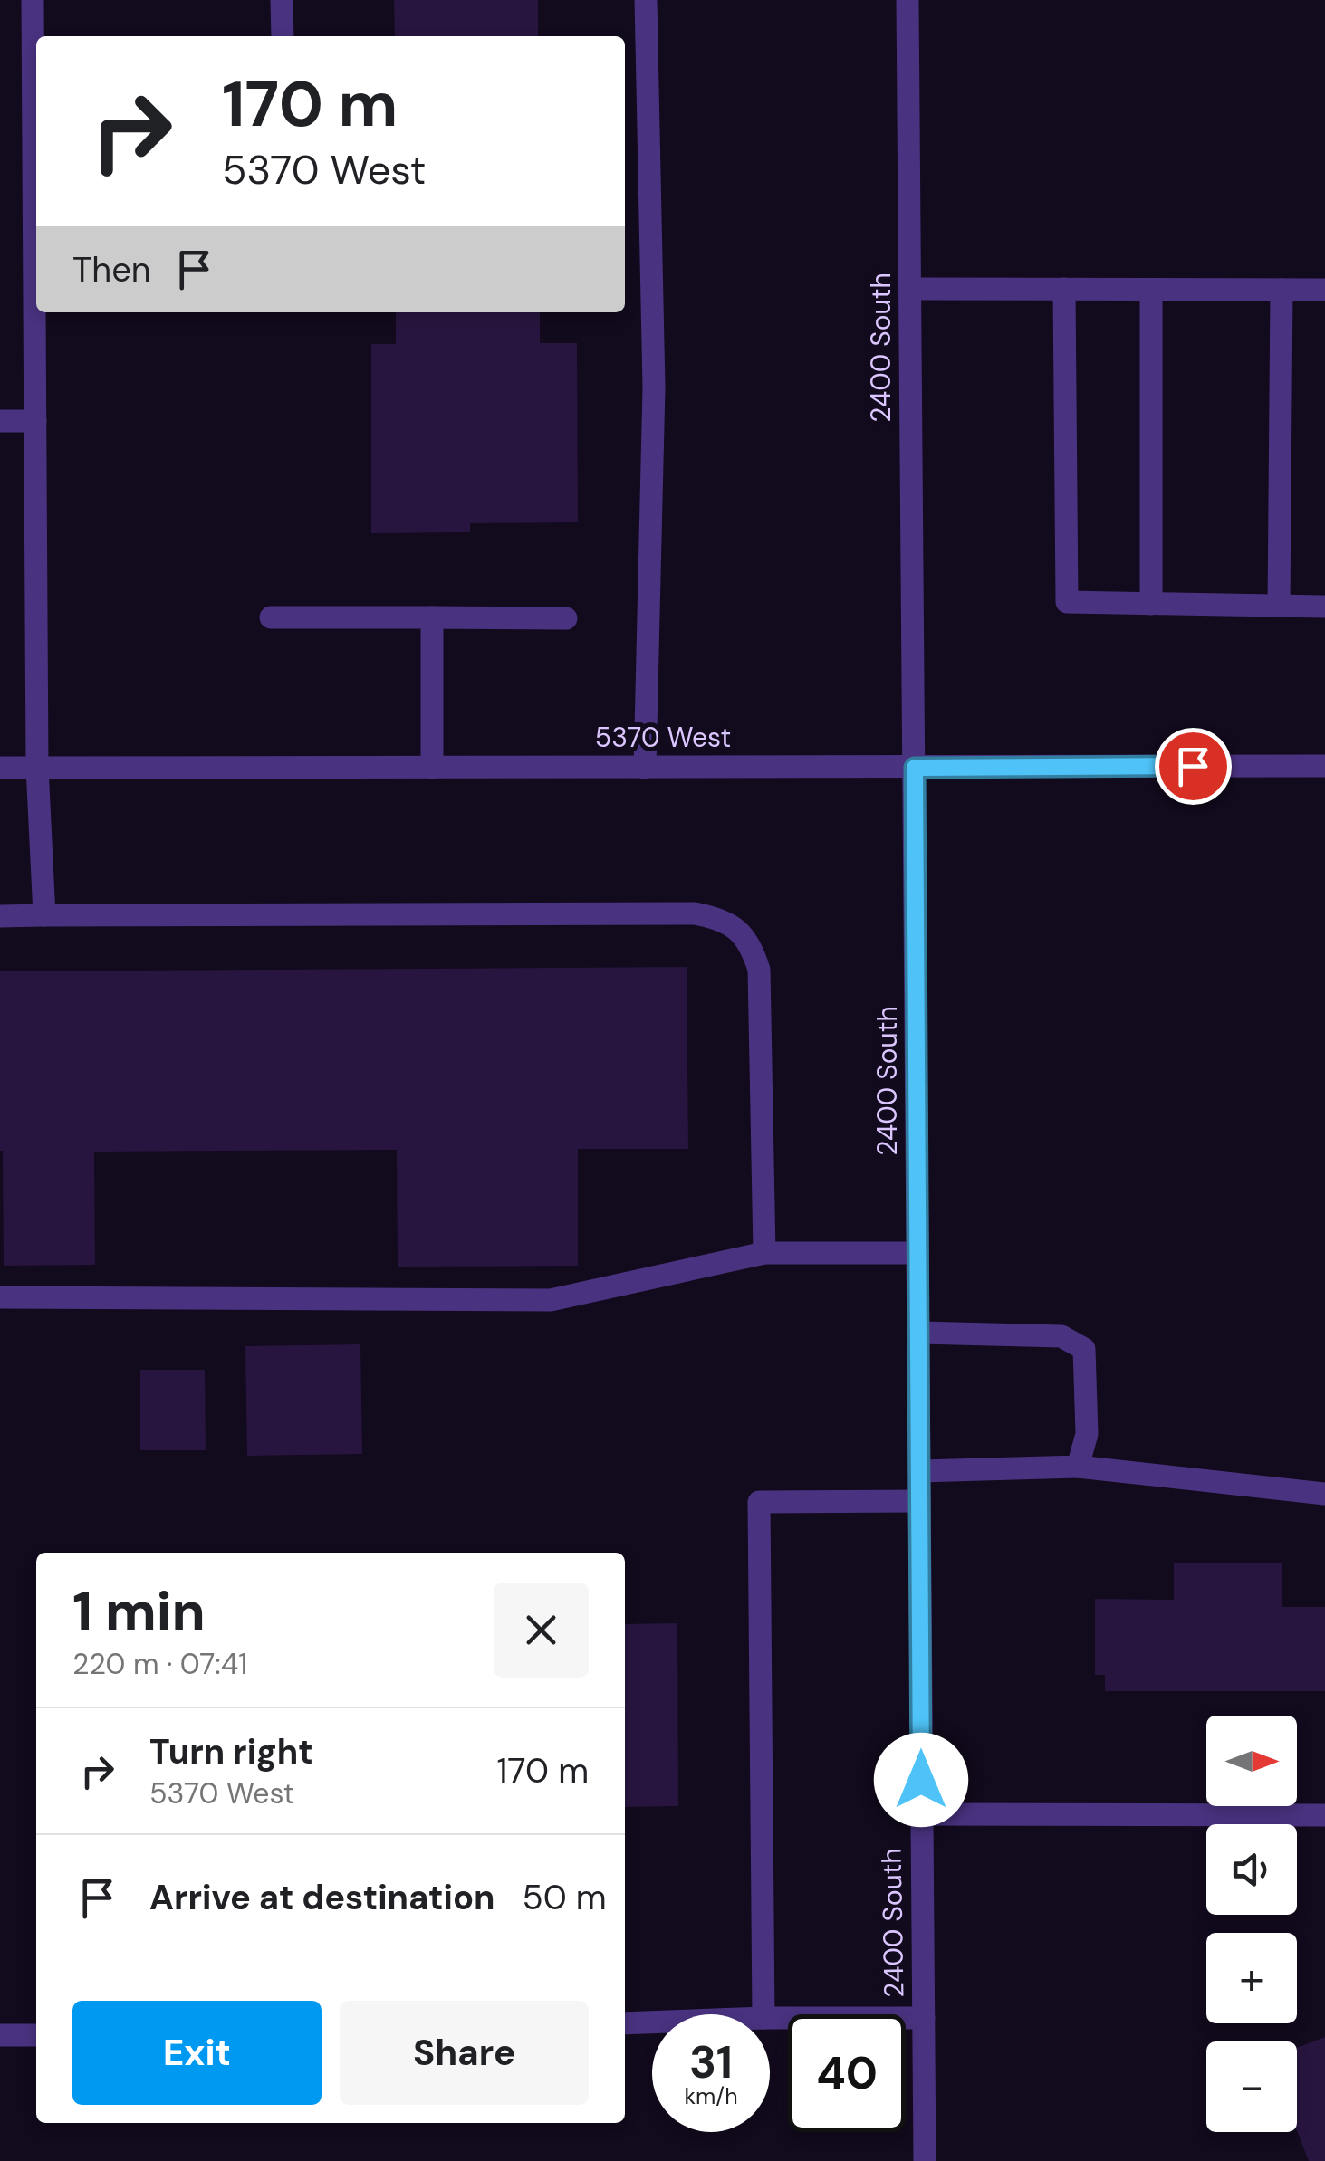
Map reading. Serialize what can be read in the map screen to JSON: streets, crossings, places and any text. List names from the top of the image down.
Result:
{
  "streets": {
    "street": ["2400 South", "5370 West"]
  },
  "crossings": [
    ["2400 South", "5370 West"]
  ],
  "north": "right",
  "page": {
    "turn": ["170 m", "5370 West"],
    "then": "Then",
    "heading": ["1 min", "220 m · 07:41"],
    "list": [
      {
        "name": "Turn right",
        "note": "5370 West",
        "value": "170 m"
      },
      {
        "name": "Arrive at destination",
        "value": "50 m"
      }
    ],
    "map_buttons": ["+", "−"],
    "buttons": ["Exit", "Share"],
    "speed": "31 km/h",
    "limit": "40"
  }
}
